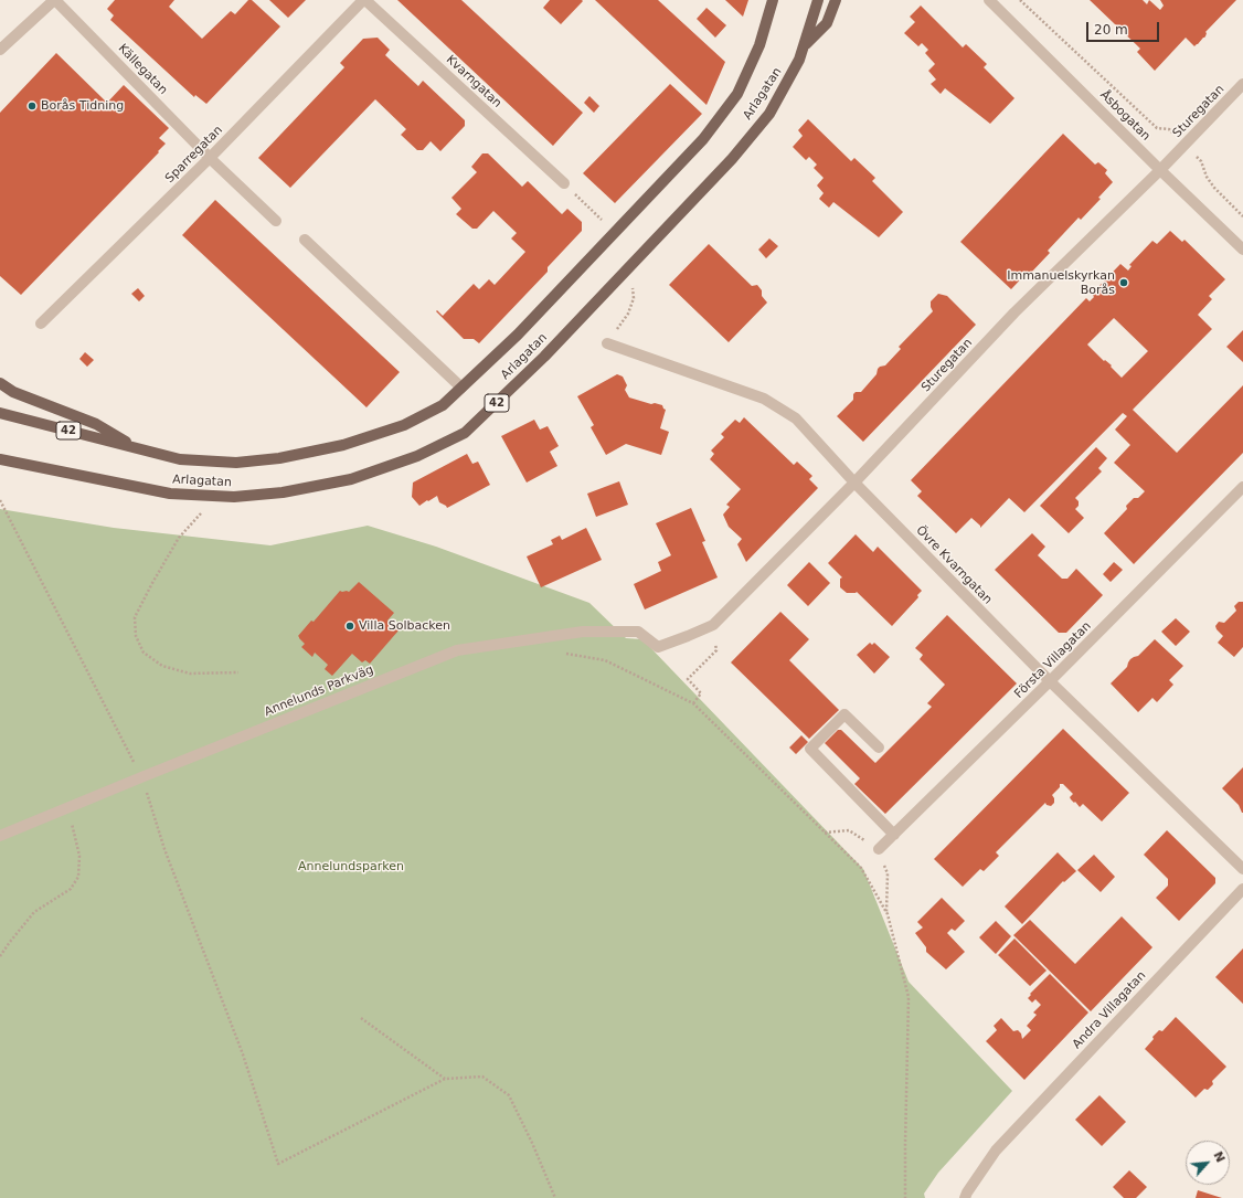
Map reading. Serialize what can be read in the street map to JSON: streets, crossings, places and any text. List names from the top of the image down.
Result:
{
  "streets": {
    "main road": ["Arlagatan", "42"],
    "street": [
      "Källegatan",
      "Kvarngatan",
      "Sturegatan",
      "Åsbogatan",
      "Sparregatan",
      "Övre Kvarngatan",
      "Första Villagatan",
      "Annelunds Parkväg",
      "Andra Villagatan"
    ]
  },
  "crossings": [
    ["Källegatan", "Sparregatan"],
    ["Kvarngatan", "Sparregatan"],
    ["Sturegatan", "Åsbogatan"],
    ["Sturegatan", "Övre Kvarngatan"],
    ["Sturegatan", "Annelunds Parkväg"],
    ["Övre Kvarngatan", "Första Villagatan"]
  ],
  "parks": ["Annelundsparken"],
  "places": ["Borås Tidning", "Immanuelskyrkan Borås", "Villa Solbacken"],
  "scale_bar": "20 m",
  "north": "top right"
}
